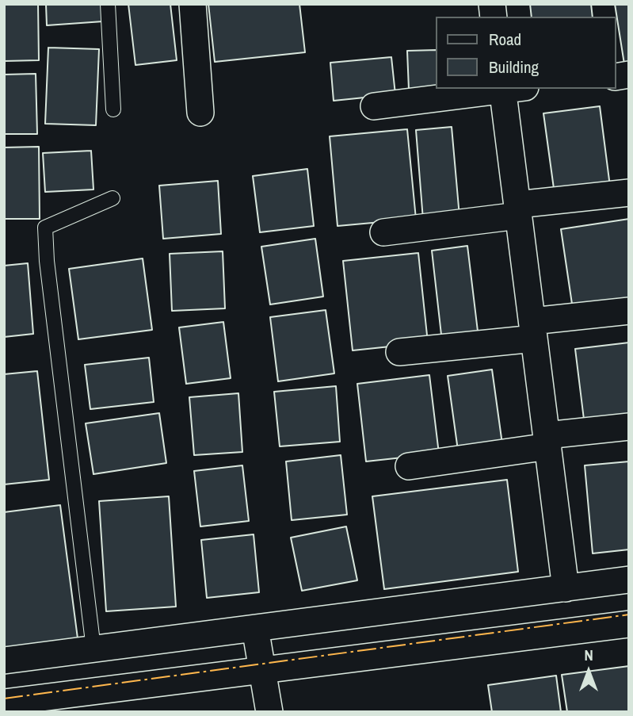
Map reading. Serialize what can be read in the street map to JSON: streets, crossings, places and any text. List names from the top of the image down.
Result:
{
  "legend": ["Road", "Building"],
  "north": "top"
}
